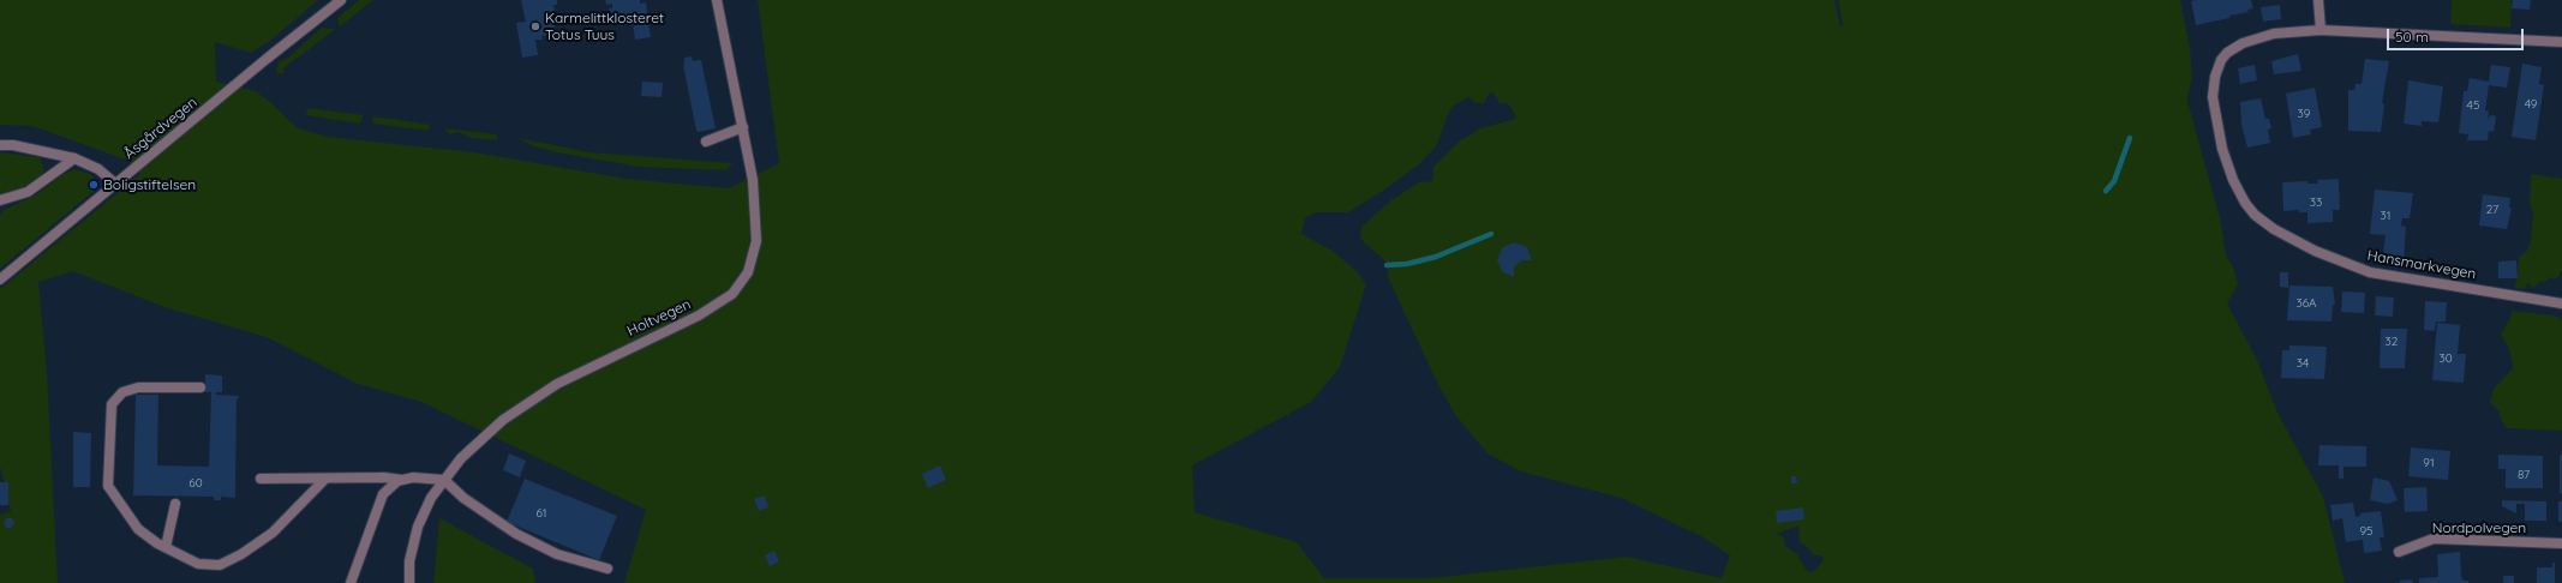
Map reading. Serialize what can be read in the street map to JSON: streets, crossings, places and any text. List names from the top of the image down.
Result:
{
  "streets": {
    "street": [
      "Åsgårdvegen",
      "Hansmarkvegen",
      "Holtvegen",
      "Nordpolvegen"
    ]
  },
  "places": ["Karmelittklosteret Totus Tuus", "Boligstiftelsen"],
  "house_numbers": [
    "49",
    "45",
    "39",
    "33",
    "27",
    "31",
    "36A",
    "32",
    "30",
    "34",
    "91",
    "87",
    "60",
    "61",
    "95"
  ],
  "scale_bar": "50 m"
}
